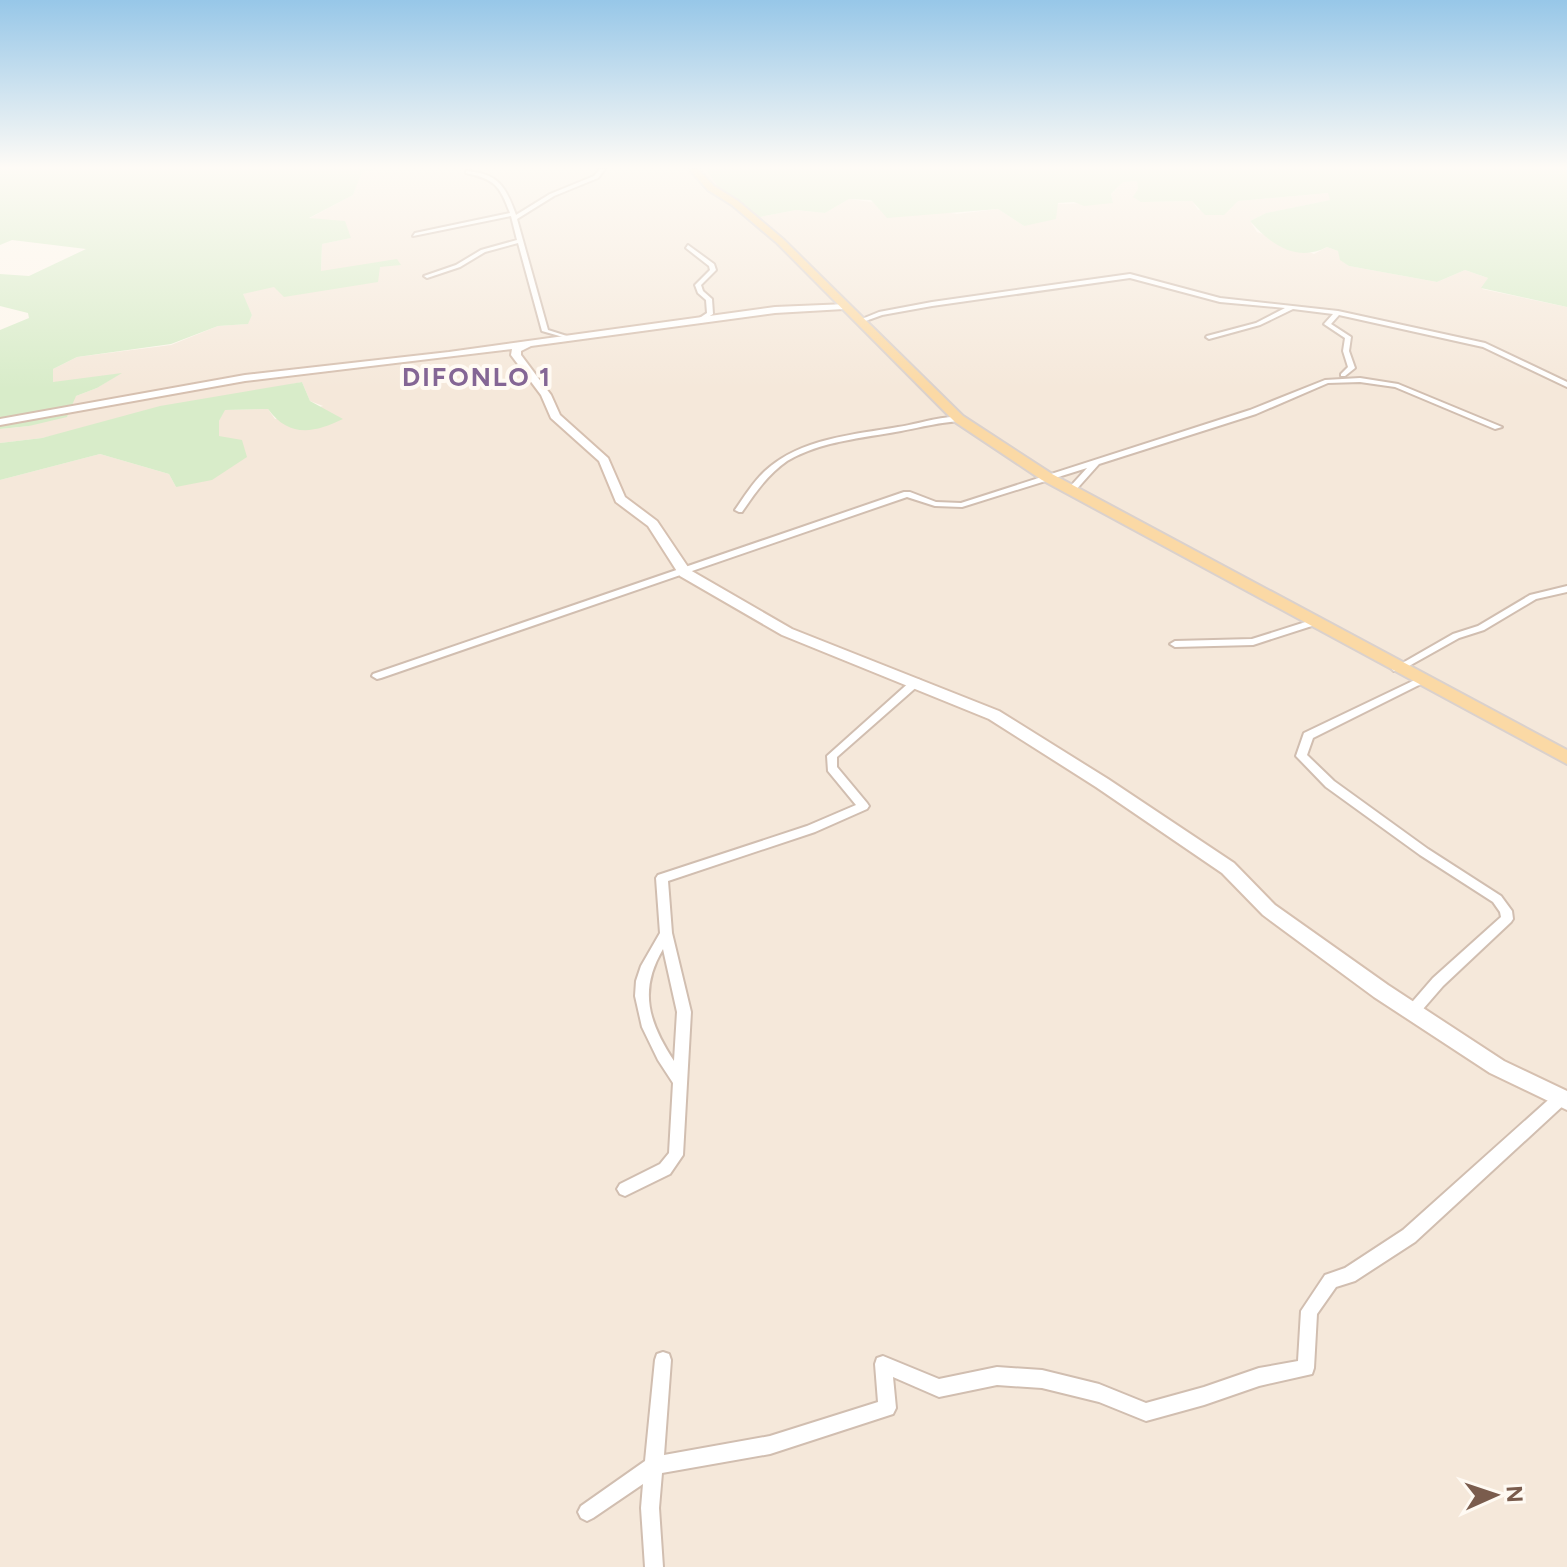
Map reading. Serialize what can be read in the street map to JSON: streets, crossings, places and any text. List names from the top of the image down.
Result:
{
  "districts": ["DIFONLO 1"],
  "north": "right"
}
